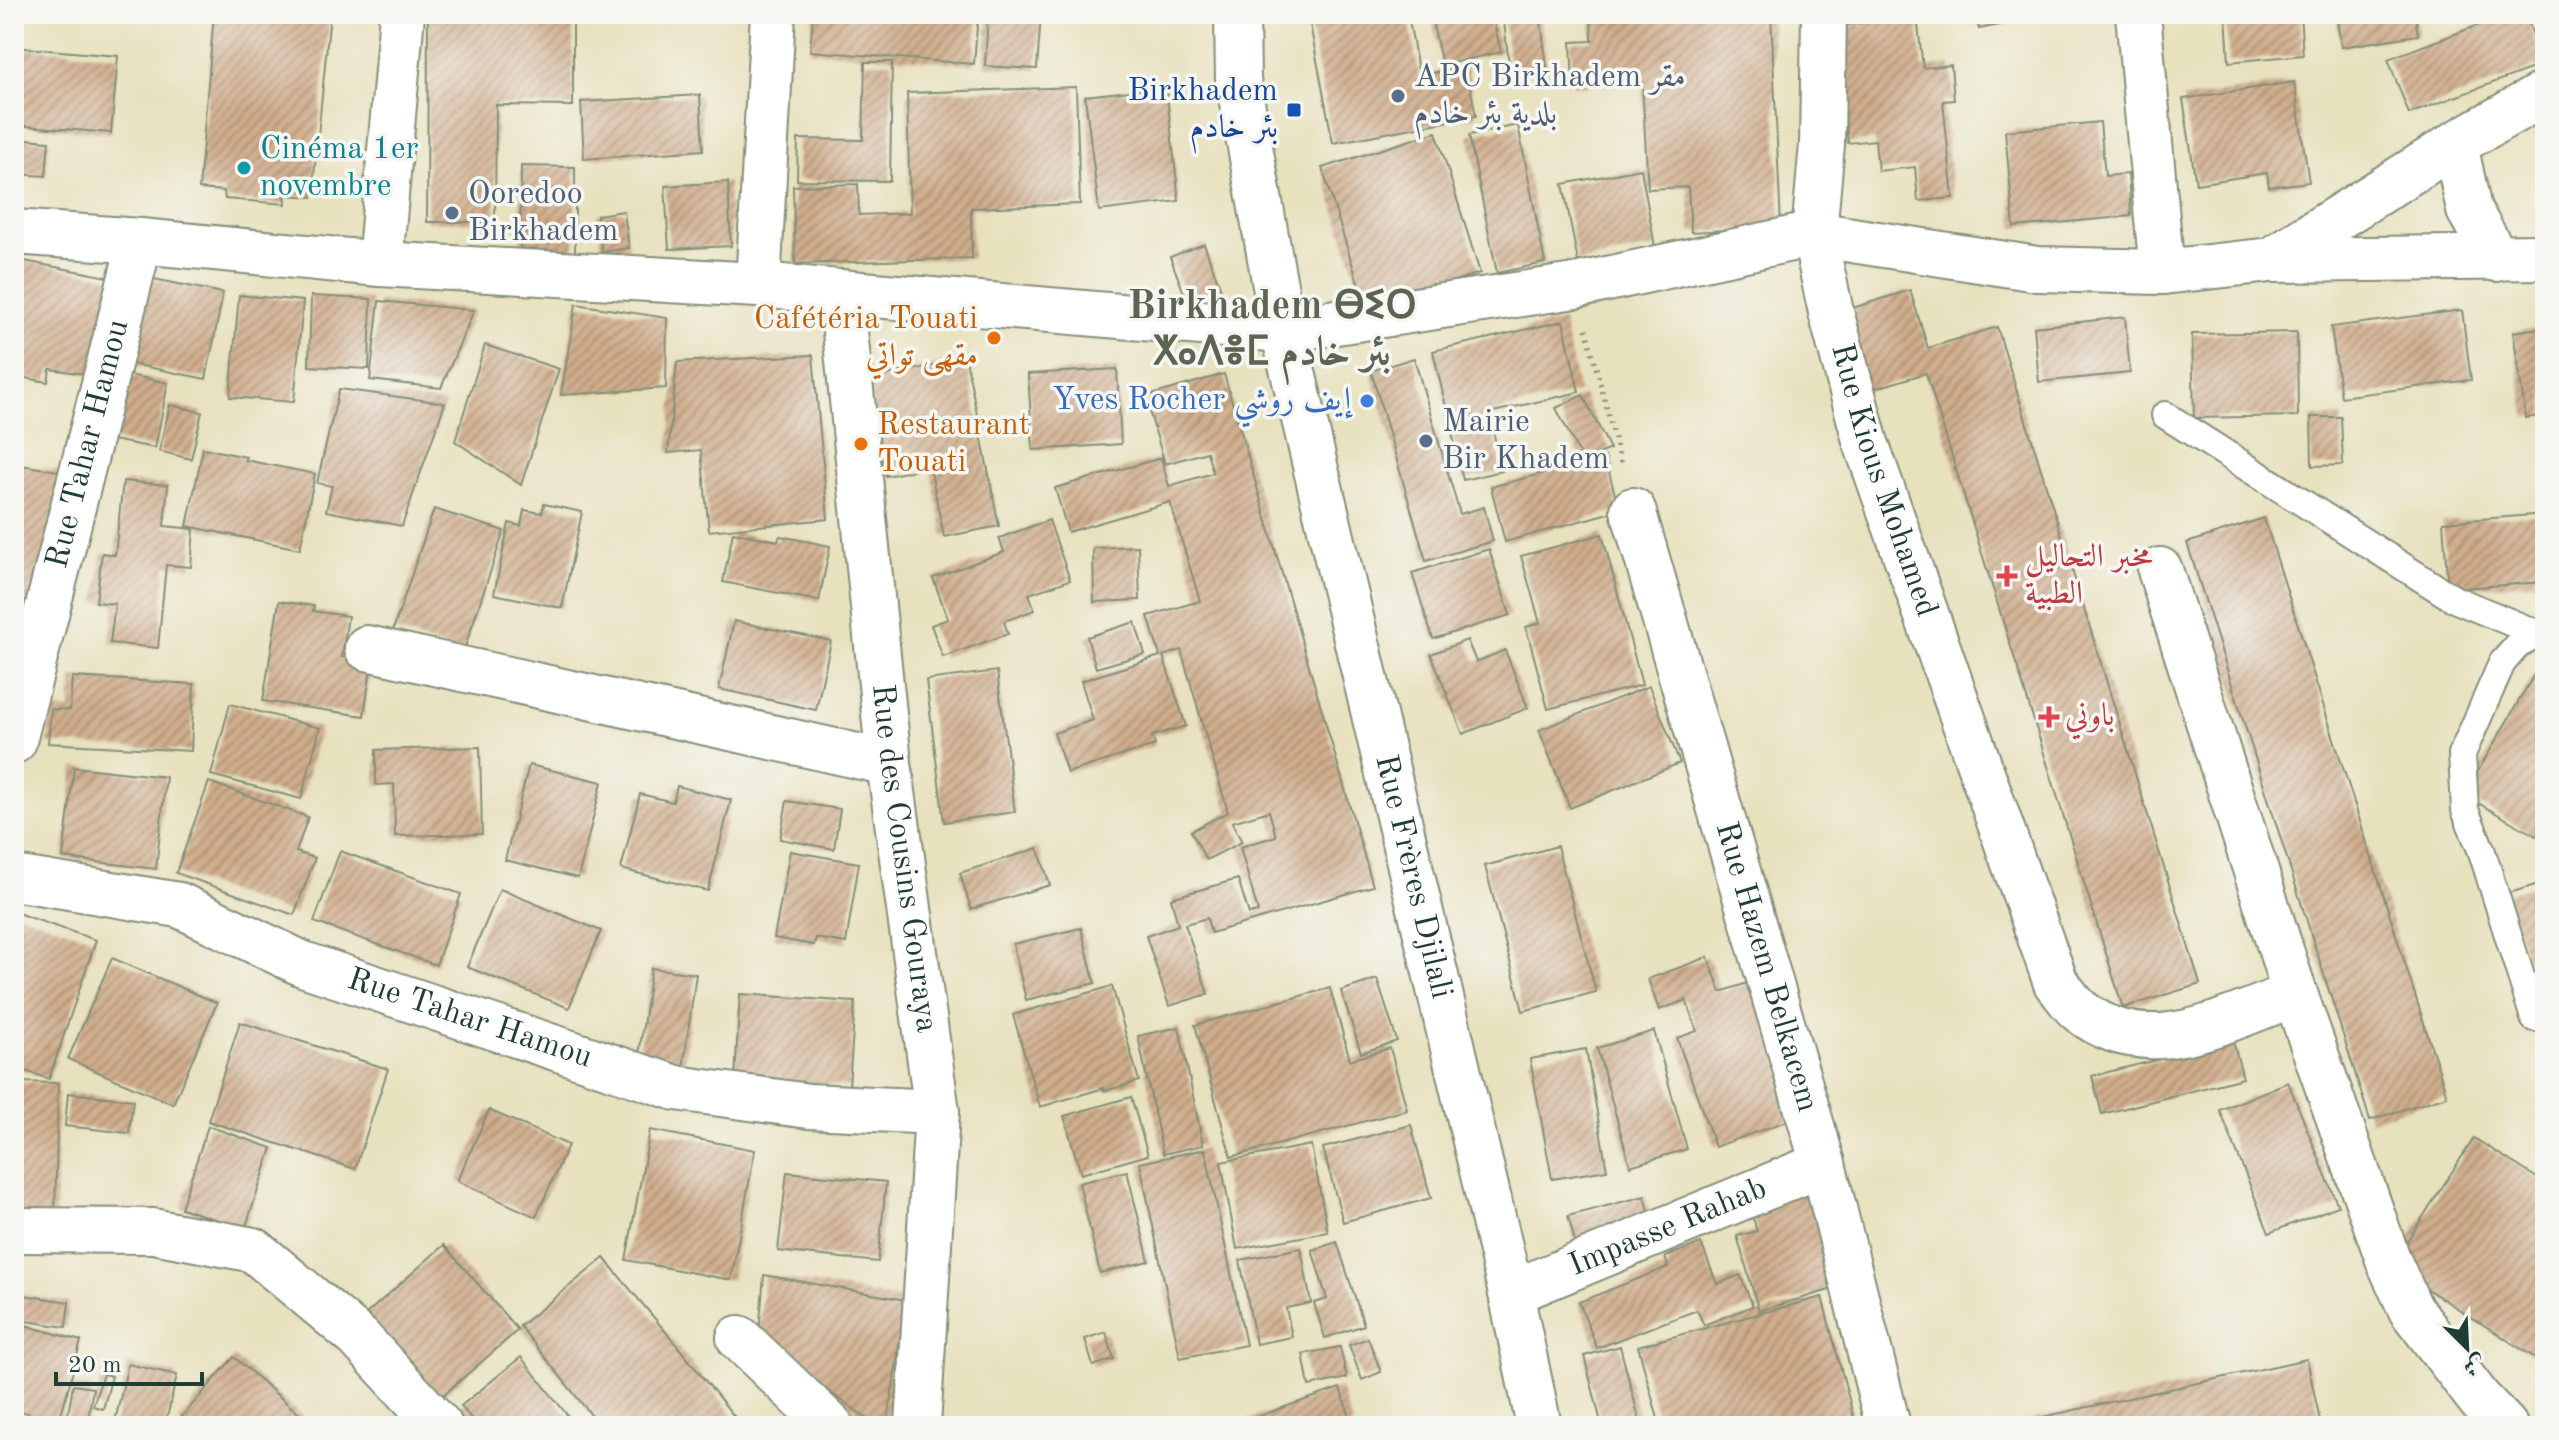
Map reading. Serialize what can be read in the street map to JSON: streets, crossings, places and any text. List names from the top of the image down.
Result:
{
  "streets": {
    "street": [
      "Rue Tahar Hamou",
      "Rue Kious Mohamed",
      "Rue des Cousins Gouraya",
      "Rue Frères Djilali",
      "Rue Hazem Belkacem",
      "Impasse Rahab"
    ]
  },
  "crossings": [
    ["Rue Tahar Hamou", "Rue des Cousins Gouraya"],
    ["Rue Frères Djilali", "Impasse Rahab"],
    ["Rue Hazem Belkacem", "Impasse Rahab"]
  ],
  "districts": ["Birkhadem ⴱⵉⵔ ⵅⴰⴷⴻⵎ بئر خادم"],
  "places": {
    "other": [
      "APC Birkhadem مقر بلدية بئر خادم",
      "Cinéma 1er novembre",
      "Ooredoo Birkhadem",
      "Cafétéria Touati مقهى تواتي",
      "Yves Rocher إيف روشي",
      "Mairie Bir Khadem",
      "Restaurant Touati"
    ],
    "transit": ["Birkhadem بئر خادم"],
    "health": ["مخبر التحاليل الطبية", "باوني"]
  },
  "scale_bar": "20 m",
  "north": "bottom right"
}
